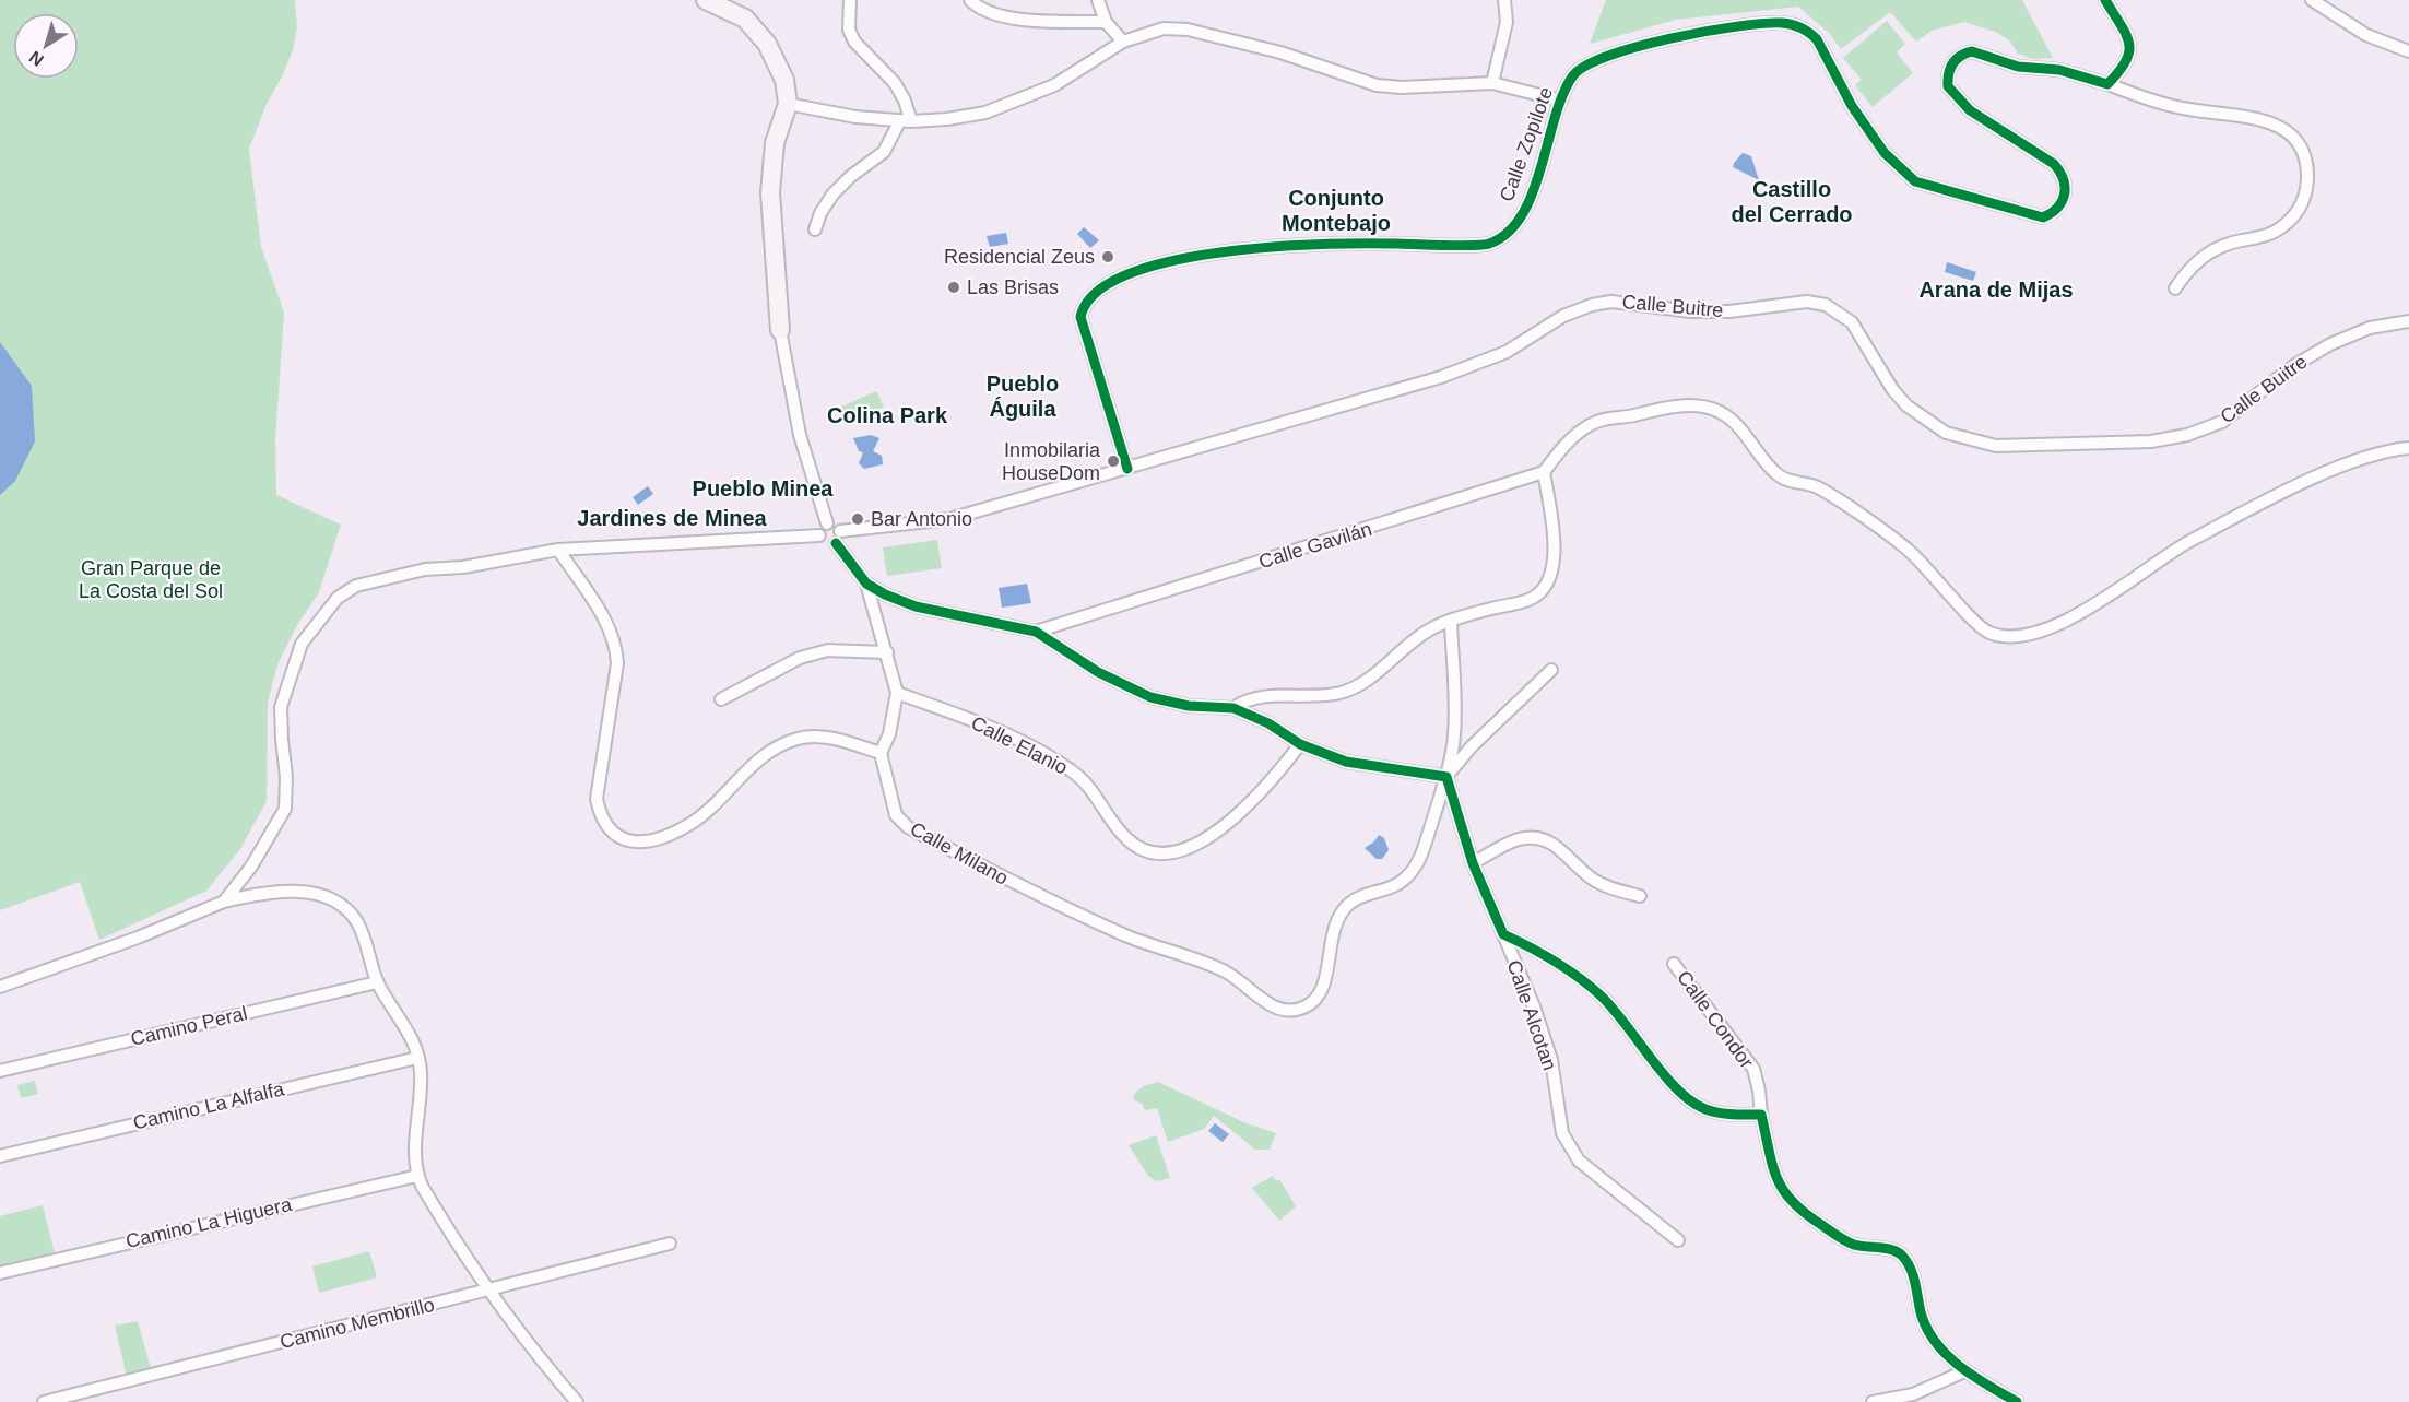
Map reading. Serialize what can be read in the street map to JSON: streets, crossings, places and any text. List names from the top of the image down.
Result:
{
  "streets": {
    "street": [
      "Calle Zopilote",
      "Calle Buitre",
      "Calle Gavilán",
      "Calle Elanio",
      "Calle Milano",
      "Calle Alcotan",
      "Calle Condor",
      "Camino Peral",
      "Camino La Alfalfa",
      "Camino La Higuera",
      "Camino Membrillo"
    ]
  },
  "crossings": [
    ["Calle Zopilote", "Calle Buitre"],
    ["Calle Milano", "Calle Alcotan"]
  ],
  "districts": [
    "Castillo del Cerrado",
    "Conjunto Montebajo",
    "Arana de Mijas",
    "Pueblo Águila",
    "Colina Park",
    "Pueblo Minea",
    "Jardines de Minea"
  ],
  "parks": ["Gran Parque de La Costa del Sol"],
  "places": [
    "Residencial Zeus",
    "Las Brisas",
    "Inmobilaria HouseDom",
    "Bar Antonio"
  ],
  "north": "bottom left"
}
